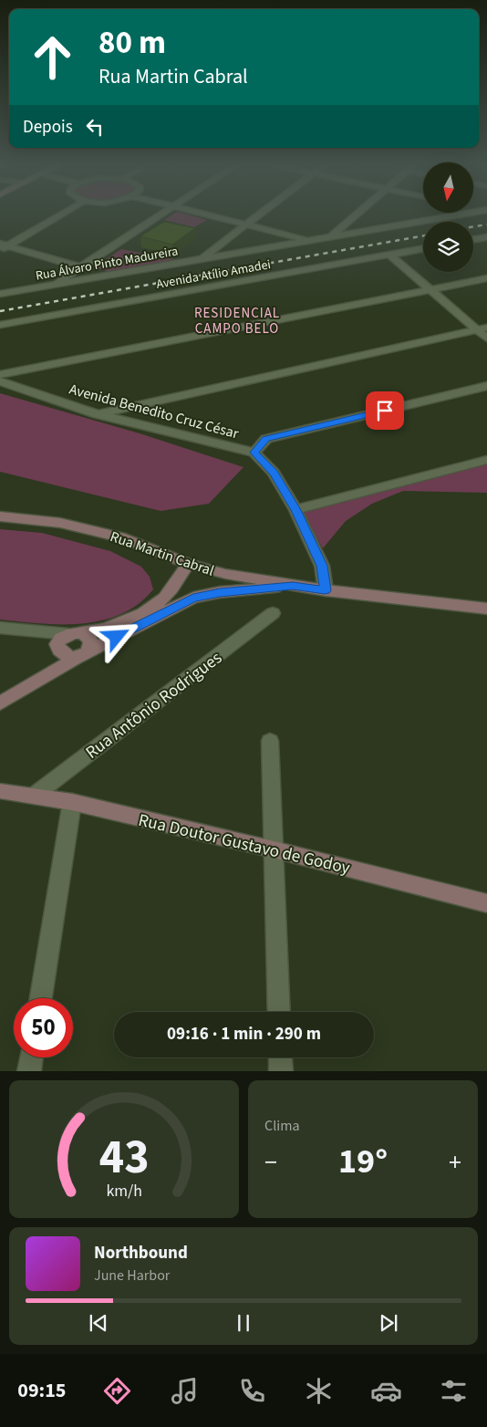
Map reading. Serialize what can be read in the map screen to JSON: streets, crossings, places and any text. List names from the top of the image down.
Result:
{
  "streets": {
    "main road": ["Rua Martin Cabral", "Rua Doutor Gustavo de Godoy"],
    "street": [
      "Rua Álvaro Pinto Madureira",
      "Avenida Atílio Amadei",
      "Avenida Benedito Cruz César",
      "Rua Antônio Rodrigues"
    ]
  },
  "crossings": [
    ["Avenida Benedito Cruz César", "Rua Martin Cabral"],
    ["Rua Antônio Rodrigues", "Rua Doutor Gustavo de Godoy"]
  ],
  "districts": ["RESIDENCIAL CAMPO BELO"],
  "north": "bottom",
  "page": {
    "turn": ["80 m", "Rua Martin Cabral"],
    "then": "Depois",
    "limit": "50",
    "trip": "09:16 · 1 min · 290 m",
    "tile": "Clima",
    "heat": ["−", "19°", "+"],
    "song": ["Northbound", "June Harbor"],
    "tabs": "09:15",
    "gauge": ["43", "km/h"]
  }
}
